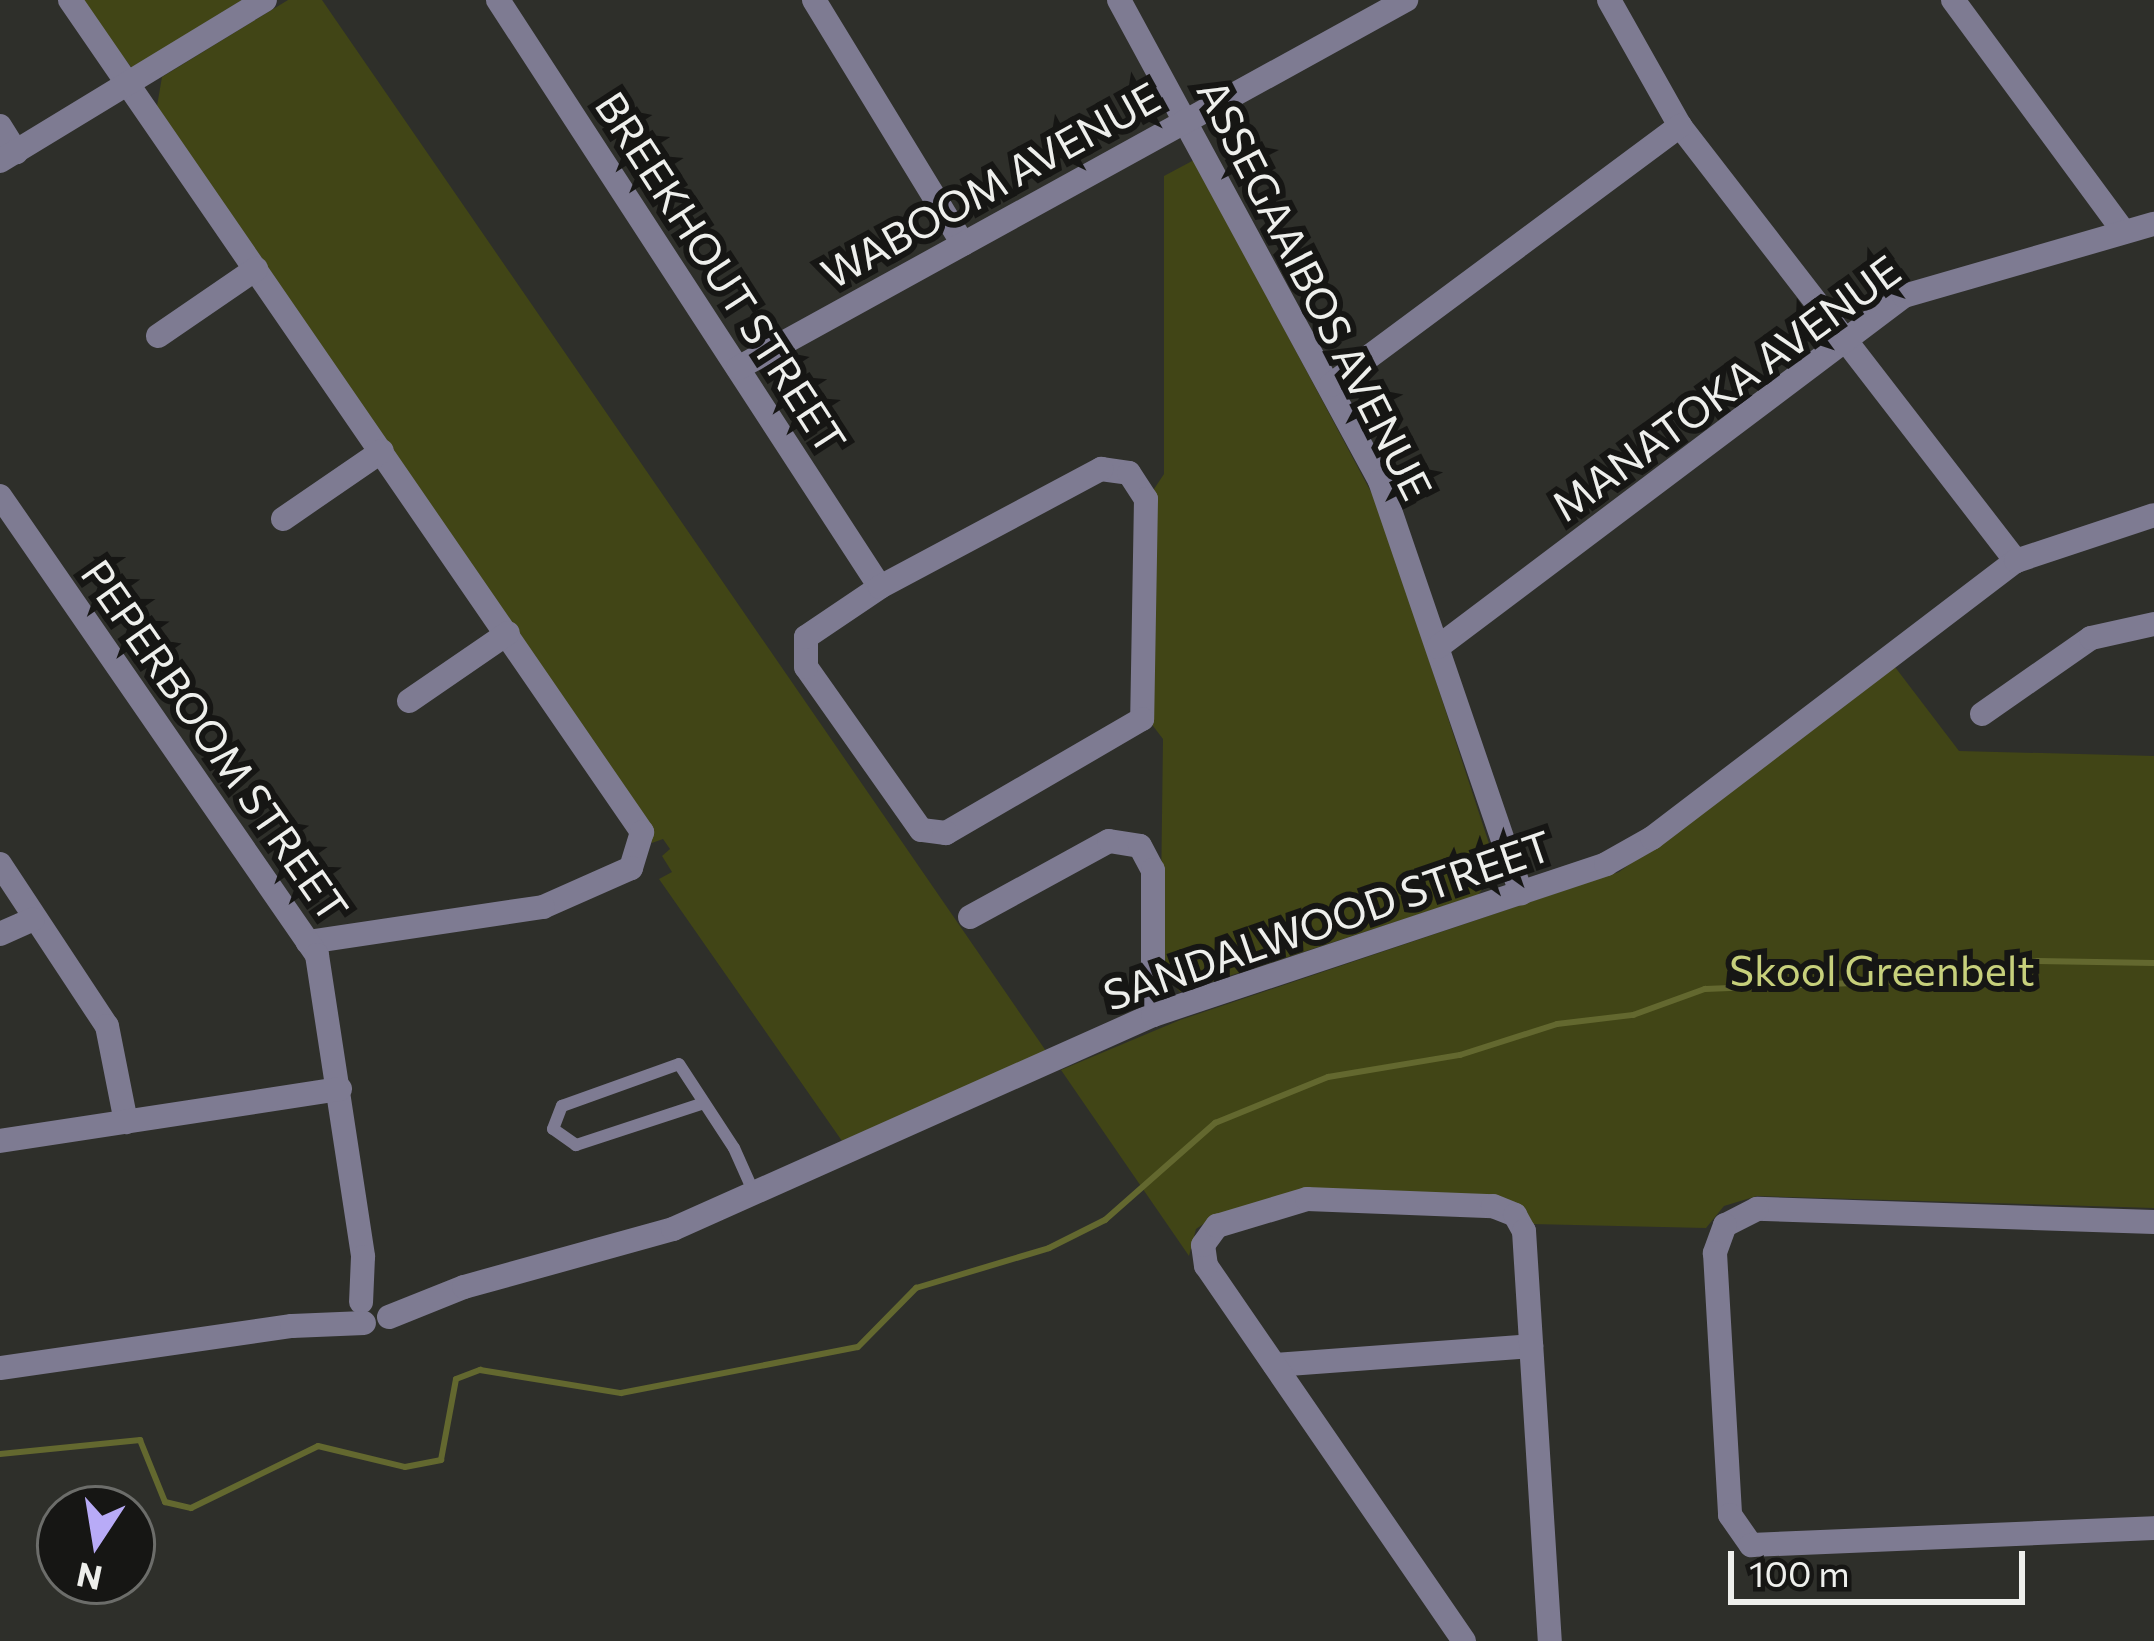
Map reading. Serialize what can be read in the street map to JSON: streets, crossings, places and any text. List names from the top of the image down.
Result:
{
  "streets": {
    "street": [
      "WABOOM AVENUE",
      "BREEKHOUT STREET",
      "ASSEGAAIBOS AVENUE",
      "MANATOKA AVENUE",
      "PEPERBOOM STREET",
      "SANDALWOOD STREET"
    ]
  },
  "crossings": [
    ["WABOOM AVENUE", "BREEKHOUT STREET"],
    ["WABOOM AVENUE", "ASSEGAAIBOS AVENUE"],
    ["ASSEGAAIBOS AVENUE", "MANATOKA AVENUE"],
    ["ASSEGAAIBOS AVENUE", "SANDALWOOD STREET"],
    ["PEPERBOOM STREET", "SANDALWOOD STREET"]
  ],
  "parks": ["Skool Greenbelt"],
  "scale_bar": "100 m",
  "north": "bottom"
}
